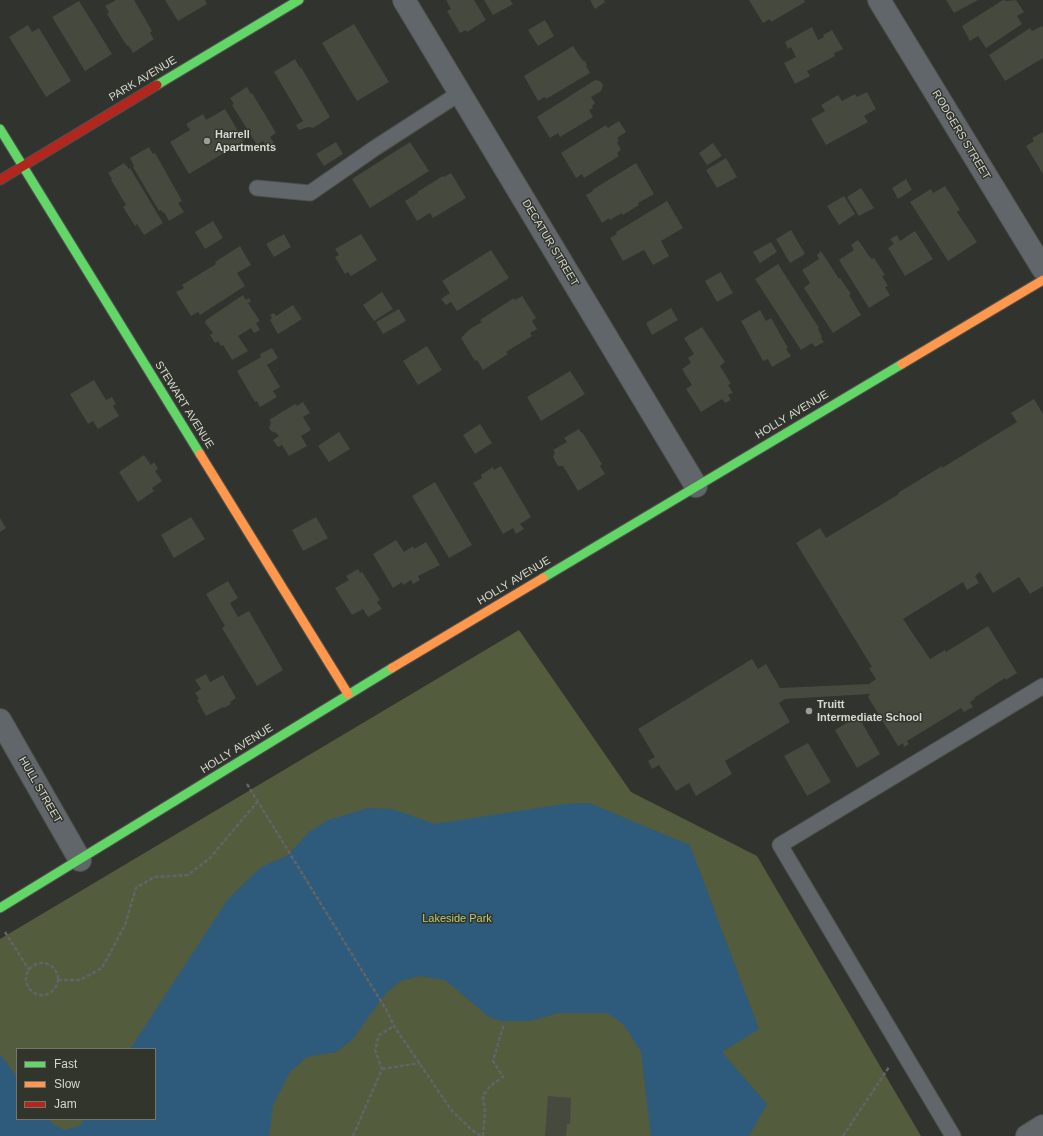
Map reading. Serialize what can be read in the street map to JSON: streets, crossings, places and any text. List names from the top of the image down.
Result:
{
  "streets": {
    "street": [
      "PARK AVENUE",
      "RODGERS STREET",
      "DECATUR STREET",
      "STEWART AVENUE",
      "HOLLY AVENUE",
      "HULL STREET"
    ]
  },
  "crossings": [
    ["PARK AVENUE", "STEWART AVENUE"],
    ["DECATUR STREET", "HOLLY AVENUE"],
    ["STEWART AVENUE", "HOLLY AVENUE"],
    ["HOLLY AVENUE", "HULL STREET"]
  ],
  "parks": ["Lakeside Park"],
  "places": ["Harrell Apartments", "Truitt Intermediate School"],
  "legend": ["Fast", "Slow", "Jam"]
}
